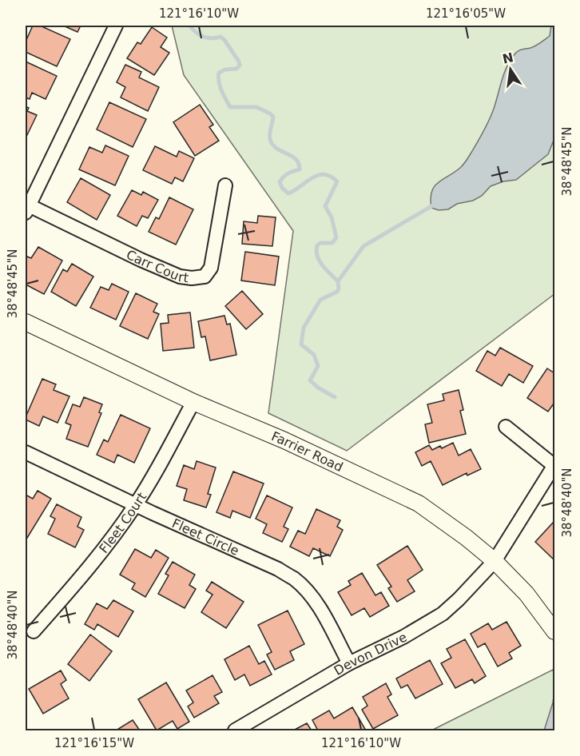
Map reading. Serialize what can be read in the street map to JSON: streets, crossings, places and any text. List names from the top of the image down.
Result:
{
  "streets": {
    "street": [
      "Carr Court",
      "Farrier Road",
      "Fleet Court",
      "Fleet Circle",
      "Devon Drive"
    ]
  },
  "crossings": [
    ["Farrier Road", "Fleet Court"],
    ["Farrier Road", "Devon Drive"],
    ["Fleet Court", "Fleet Circle"],
    ["Fleet Circle", "Devon Drive"]
  ],
  "north": "top",
  "coordinates": [
    "121°16'10\"W",
    "121°16'05\"W",
    "38°48'45\"N",
    "38°48'40\"N",
    "121°16'15\"W"
  ]
}
